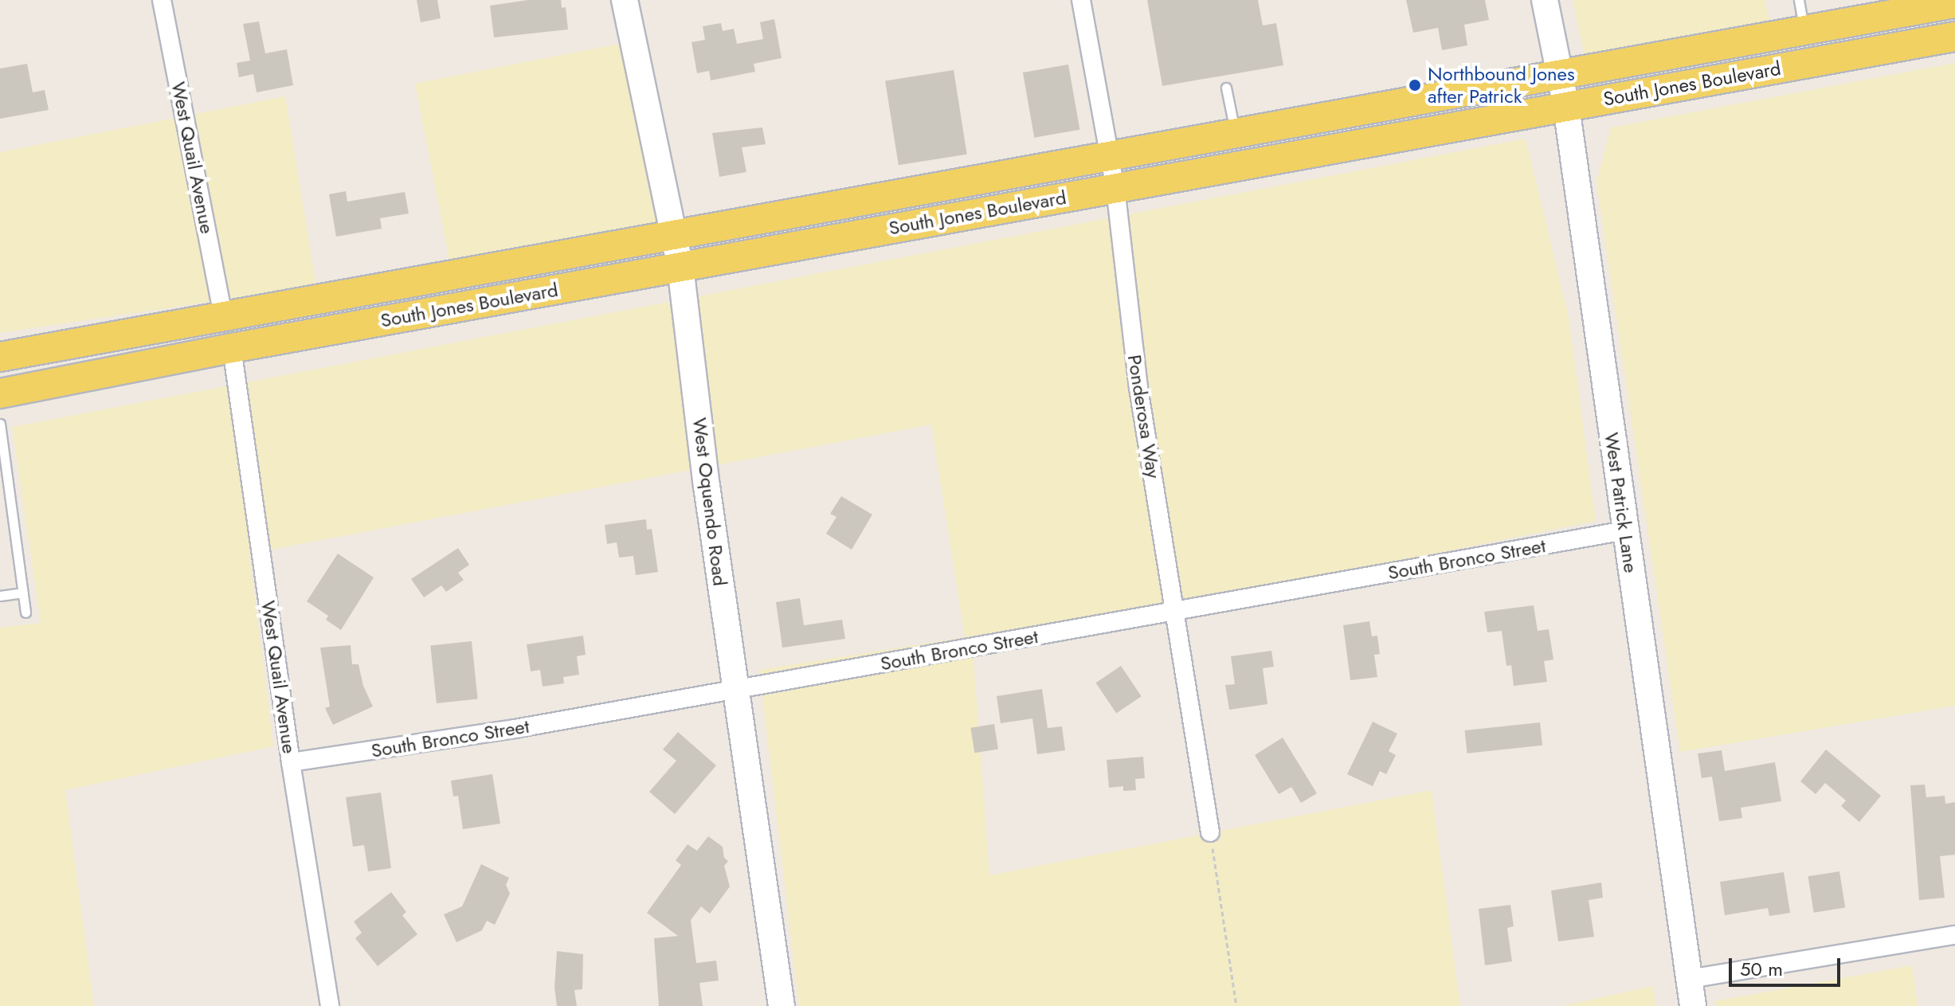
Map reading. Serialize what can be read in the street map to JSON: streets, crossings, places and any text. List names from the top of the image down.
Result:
{
  "streets": {
    "main road": ["South Jones Boulevard"],
    "street": [
      "West Quail Avenue",
      "Ponderosa Way",
      "West Oquendo Road",
      "West Patrick Lane",
      "South Bronco Street"
    ]
  },
  "crossings": [
    ["South Jones Boulevard", "West Quail Avenue"],
    ["South Jones Boulevard", "Ponderosa Way"],
    ["South Jones Boulevard", "West Oquendo Road"],
    ["South Jones Boulevard", "West Patrick Lane"],
    ["West Quail Avenue", "South Bronco Street"],
    ["Ponderosa Way", "South Bronco Street"],
    ["West Oquendo Road", "South Bronco Street"],
    ["West Patrick Lane", "South Bronco Street"]
  ],
  "places": ["Northbound Jones after Patrick"],
  "scale_bar": "50 m"
}
